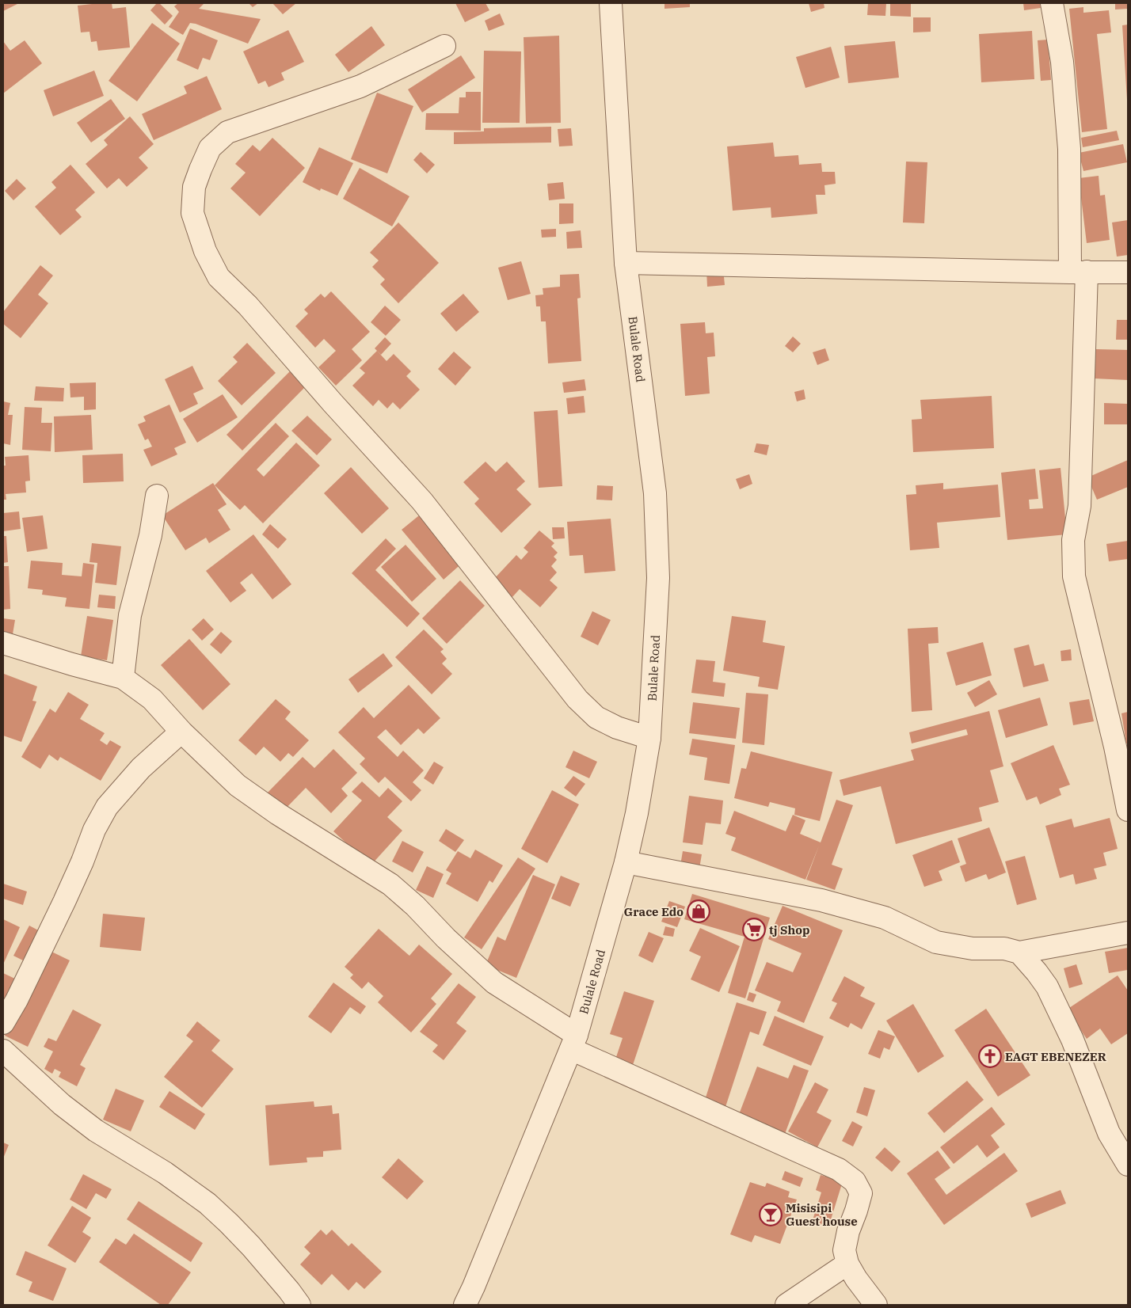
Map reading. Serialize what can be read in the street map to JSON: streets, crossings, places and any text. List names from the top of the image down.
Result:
{
  "streets": {
    "street": ["Bulale Road"]
  },
  "places": {
    "shop": ["Grace Edo"],
    "supermarket": ["tj Shop"],
    "church": ["EAGT EBENEZER"],
    "bar": ["Misisipi Guest house"]
  }
}
